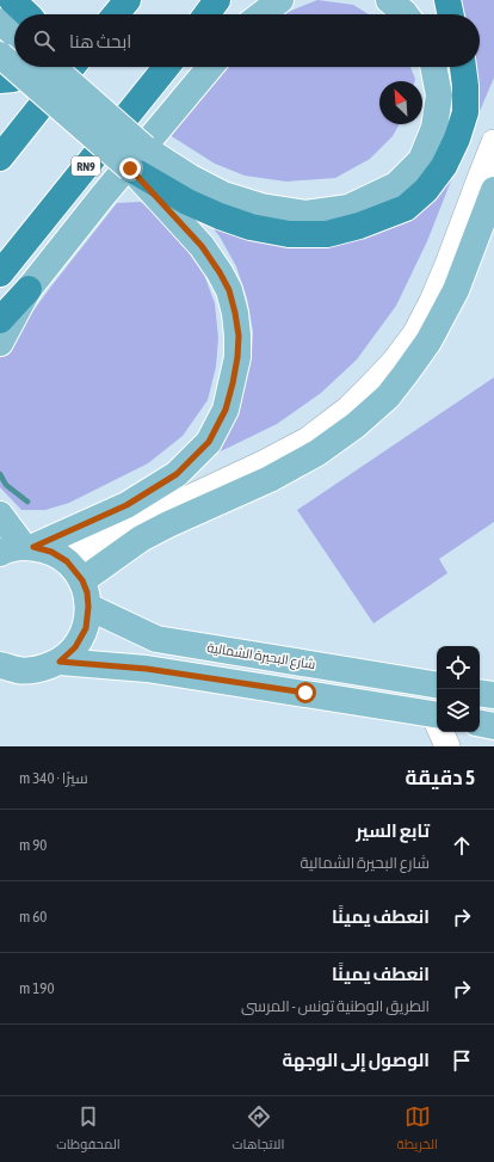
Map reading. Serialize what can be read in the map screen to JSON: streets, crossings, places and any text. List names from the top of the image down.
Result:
{
  "streets": {
    "highway": ["RN9"],
    "main road": ["شارع البحيرة الشمالية"]
  },
  "north": "top left",
  "page": {
    "search": "ابحث هنا",
    "heading": ["5 دقيقة", "سيرًا · 340 m"],
    "list": [
      ["تابع السير", "شارع البحيرة الشمالية", "90 m"],
      ["انعطف يمينًا", "60 m"],
      ["انعطف يمينًا", "الطريق الوطنية تونس - المرسى", "190 m"],
      "الوصول إلى الوجهة"
    ],
    "nav": ["الخريطة", "الاتجاهات", "المحفوظات"]
  }
}
